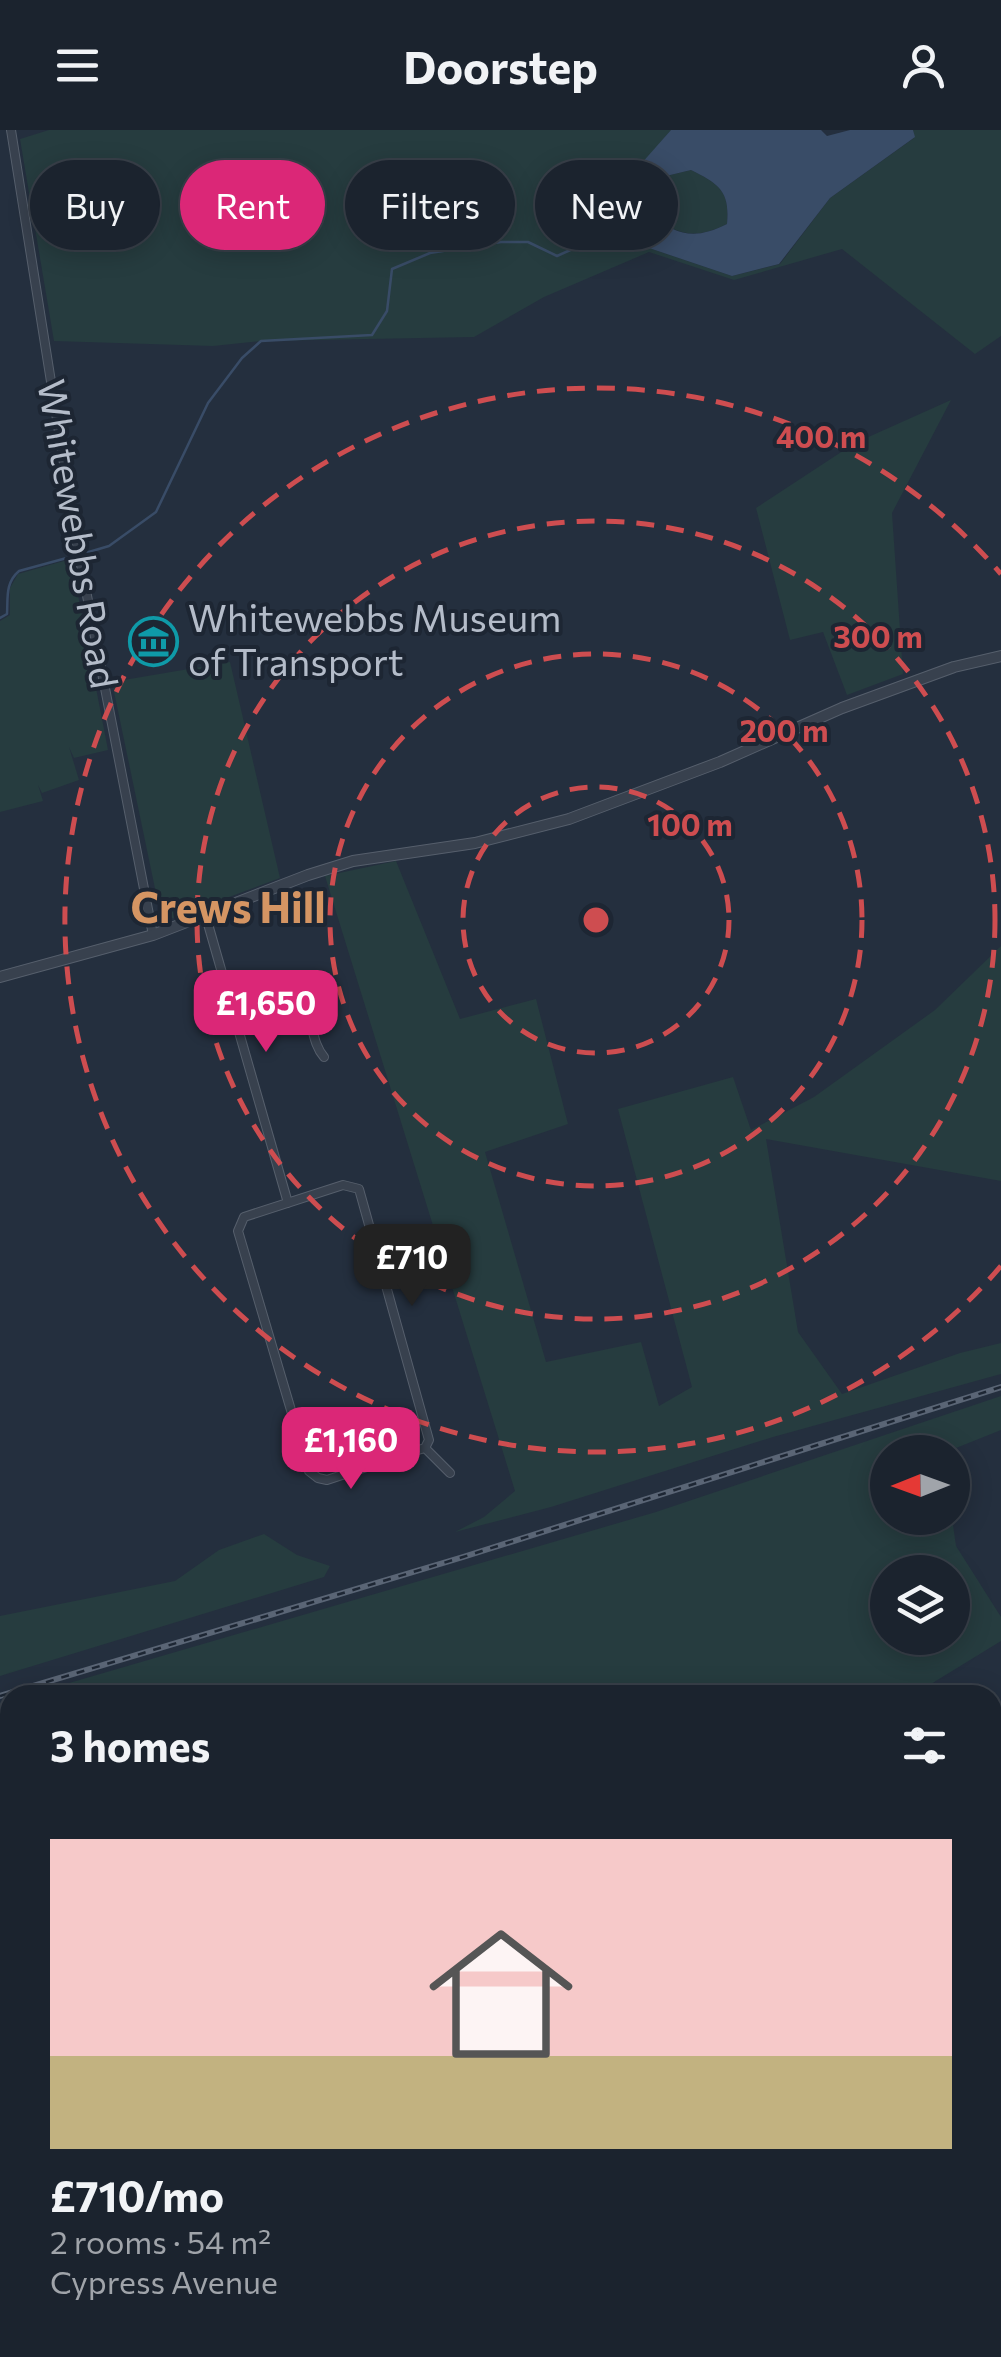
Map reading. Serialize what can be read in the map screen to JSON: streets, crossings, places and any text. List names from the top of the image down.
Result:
{
  "streets": {
    "street": ["Whitewebbs Road"]
  },
  "districts": ["Crews Hill"],
  "places": {
    "museum": ["Whitewebbs Museum of Transport"]
  },
  "north": "left",
  "page": {
    "header": "Doorstep",
    "chip": [
      "Buy",
      "Rent",
      "Filters",
      "New"
    ],
    "price": ["£1,650", "£710", "£1,160"],
    "heading": "3 homes",
    "list": [
      {
        "name": "£710/mo",
        "note": "2 rooms · 54 m² · Cypress Avenue"
      }
    ]
  },
  "rings": [
    "400 m",
    "300 m",
    "200 m",
    "100 m"
  ]
}
